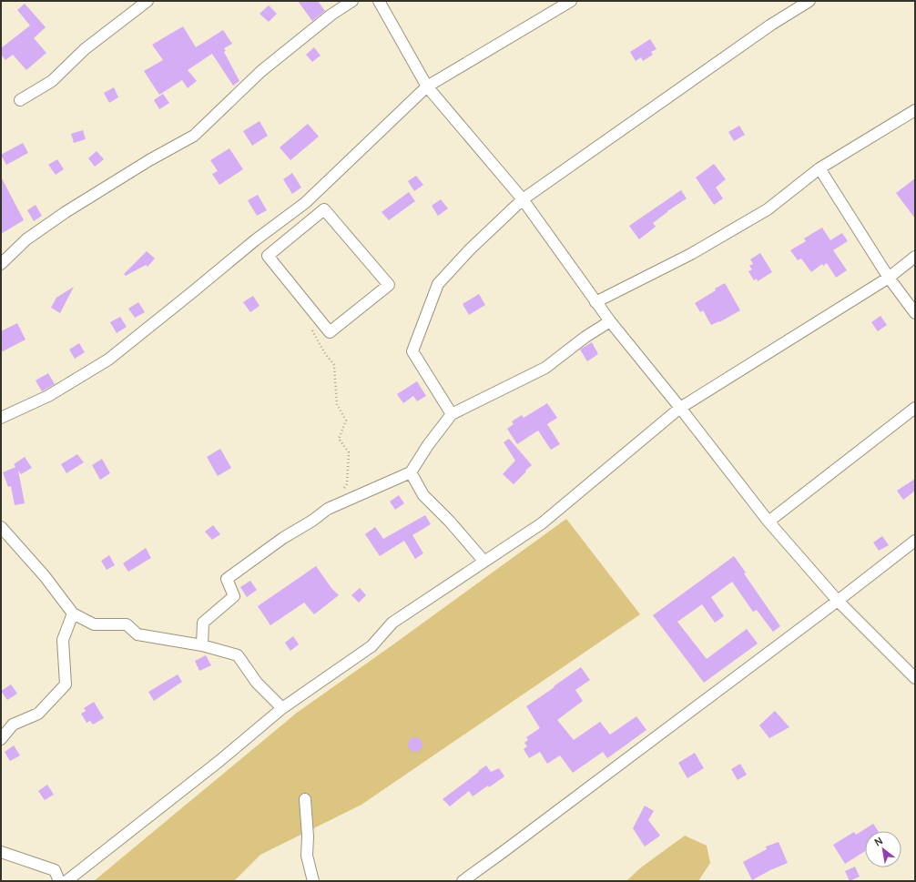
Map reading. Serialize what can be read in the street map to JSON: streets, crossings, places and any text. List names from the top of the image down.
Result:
{
  "north": "top left"
}
